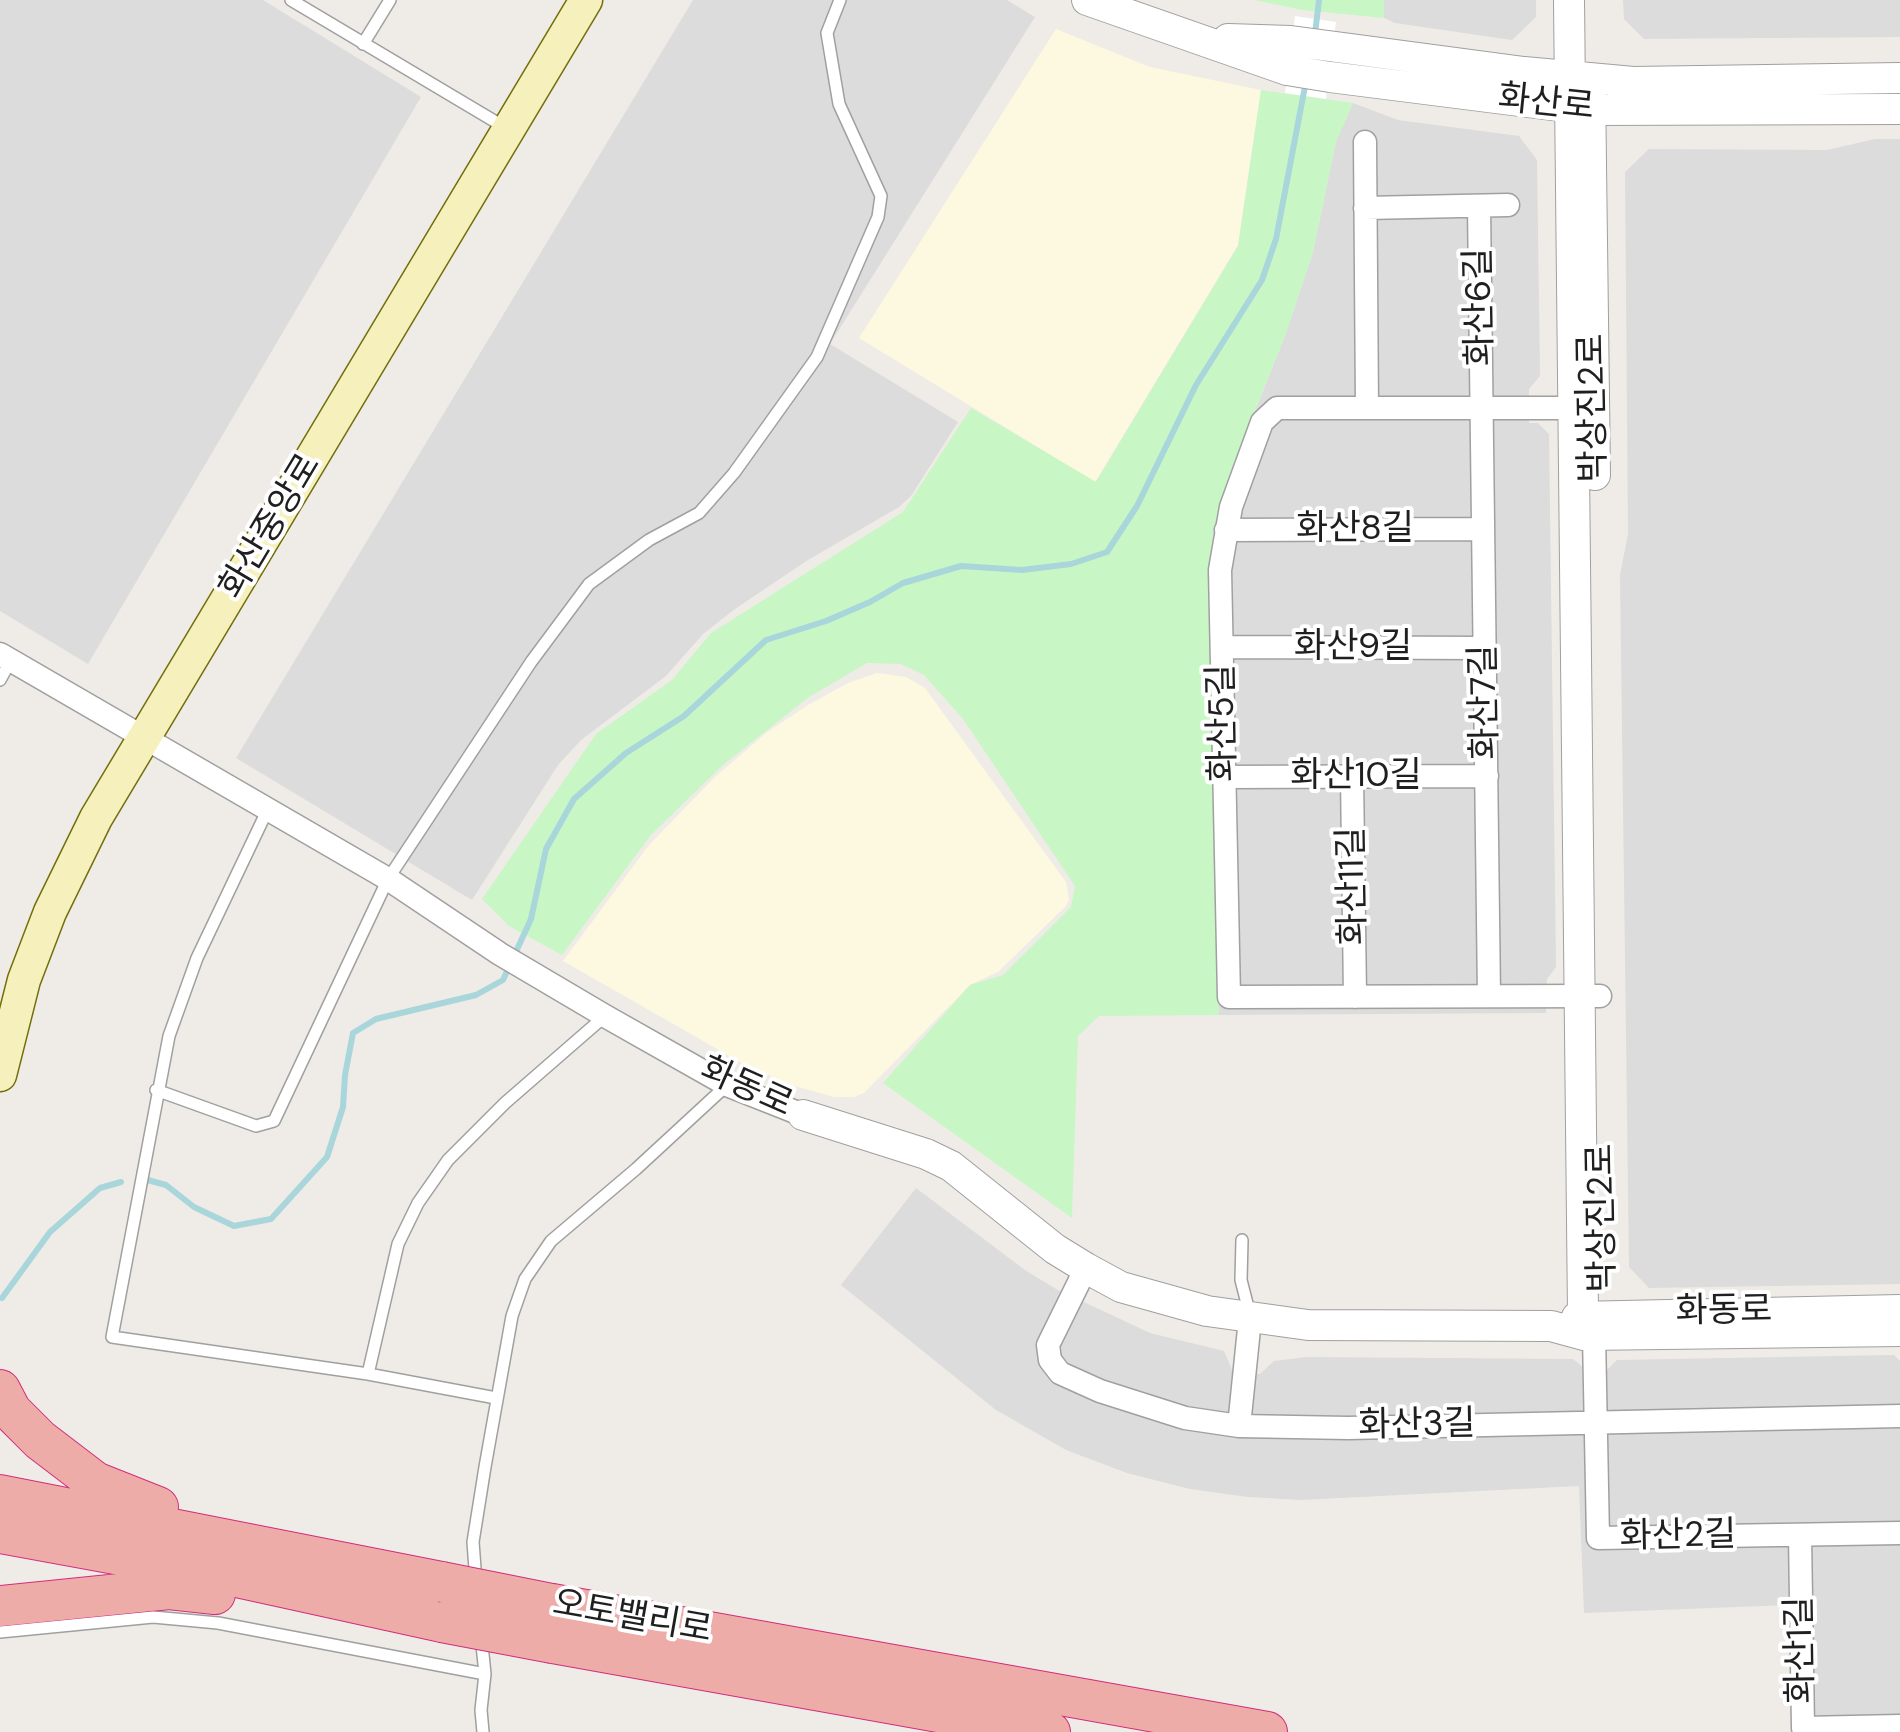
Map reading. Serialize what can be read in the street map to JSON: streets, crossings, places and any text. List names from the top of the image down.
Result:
{
  "streets": {
    "highway": ["오토밸리로"],
    "main road": ["화산중앙로"],
    "street": [
      "화산로",
      "화산6길",
      "박상진2로",
      "화산8길",
      "화산9길",
      "화산7길",
      "화산5길",
      "화산10길",
      "화산11길",
      "화동로",
      "화산3길",
      "화산2길",
      "화산1길"
    ]
  },
  "crossings": [
    ["화산로", "박상진2로"],
    ["화산6길", "화산7길"],
    ["화산6길", "화산5길"],
    ["박상진2로", "화산5길"],
    ["박상진2로", "화동로"],
    ["박상진2로", "화산2길"],
    ["화산중앙로", "화동로"],
    ["화산8길", "화산7길"],
    ["화산8길", "화산5길"],
    ["화산9길", "화산7길"],
    ["화산9길", "화산5길"],
    ["화산7길", "화산5길"],
    ["화산7길", "화산10길"],
    ["화산5길", "화산10길"],
    ["화산5길", "화산11길"],
    ["화산10길", "화산11길"],
    ["화동로", "화산3길"],
    ["화동로", "화산2길"],
    ["화산3길", "화산2길"],
    ["화산2길", "화산1길"]
  ]
}
